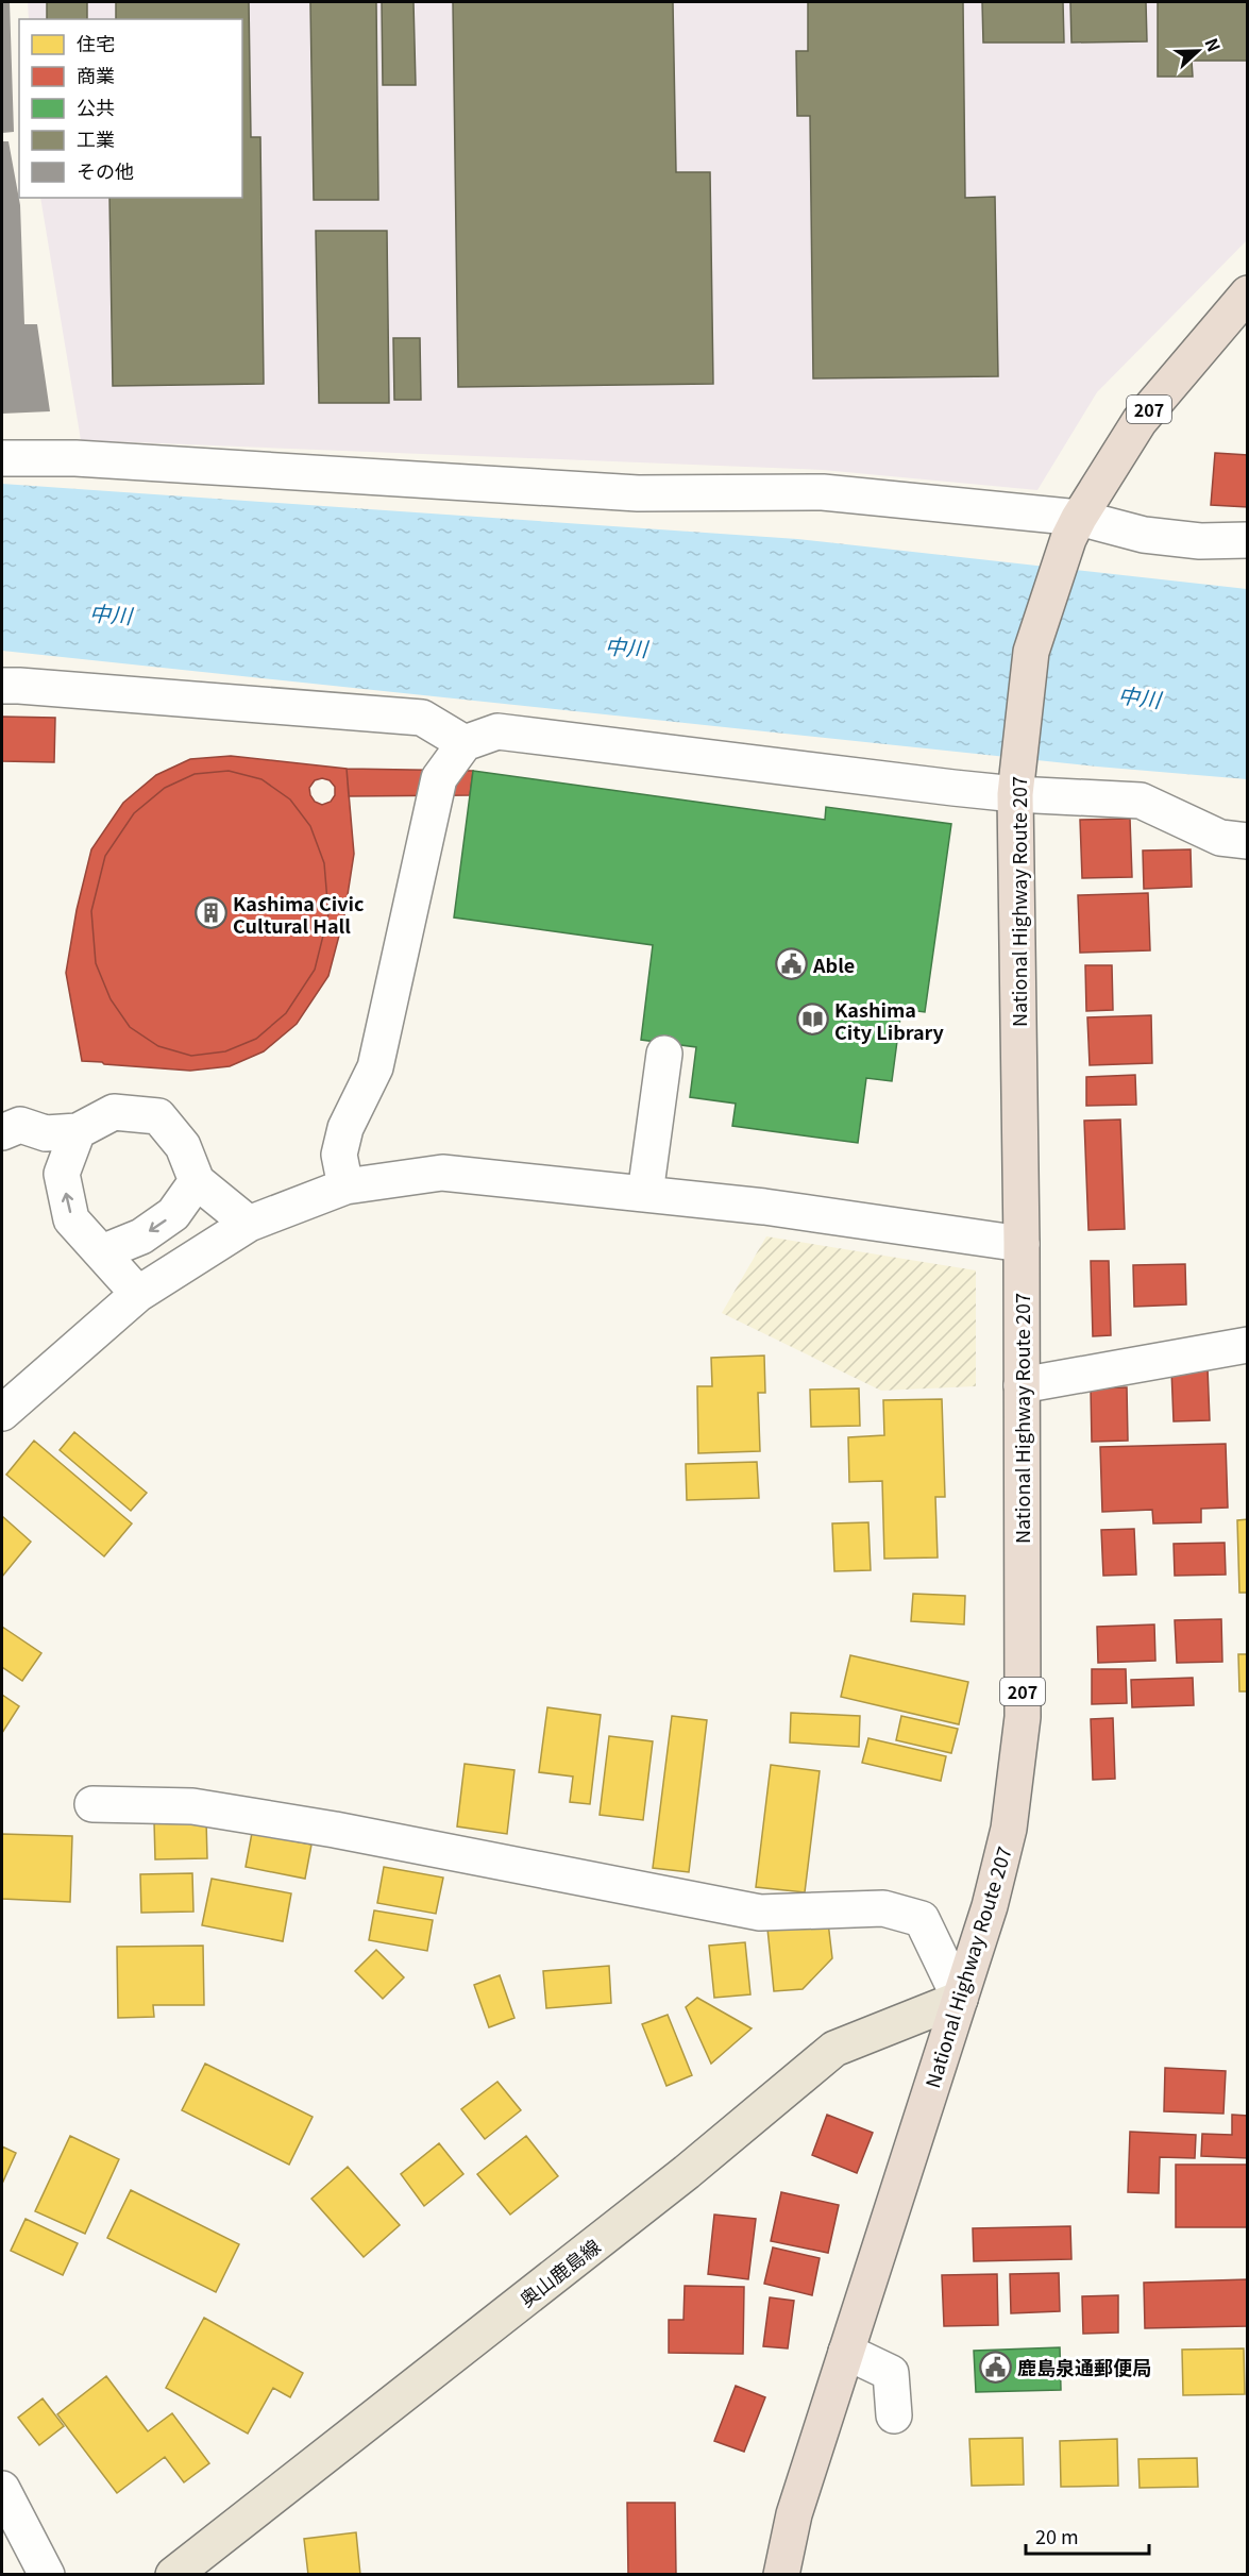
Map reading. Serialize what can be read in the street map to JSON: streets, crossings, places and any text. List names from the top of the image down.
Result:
{
  "streets": {
    "highway": ["207", "National Highway Route 207"],
    "main road": ["奥山鹿島線"]
  },
  "crossings": [
    ["National Highway Route 207", "奥山鹿島線"]
  ],
  "water": ["中川"],
  "places": {
    "building": ["Kashima Civic Cultural Hall"],
    "public building": ["Able", "鹿島泉通郵便局"],
    "library": ["Kashima City Library"]
  },
  "legend": [
    "住宅",
    "商業",
    "公共",
    "工業",
    "その他"
  ],
  "scale_bar": "20 m",
  "north": "right"
}
